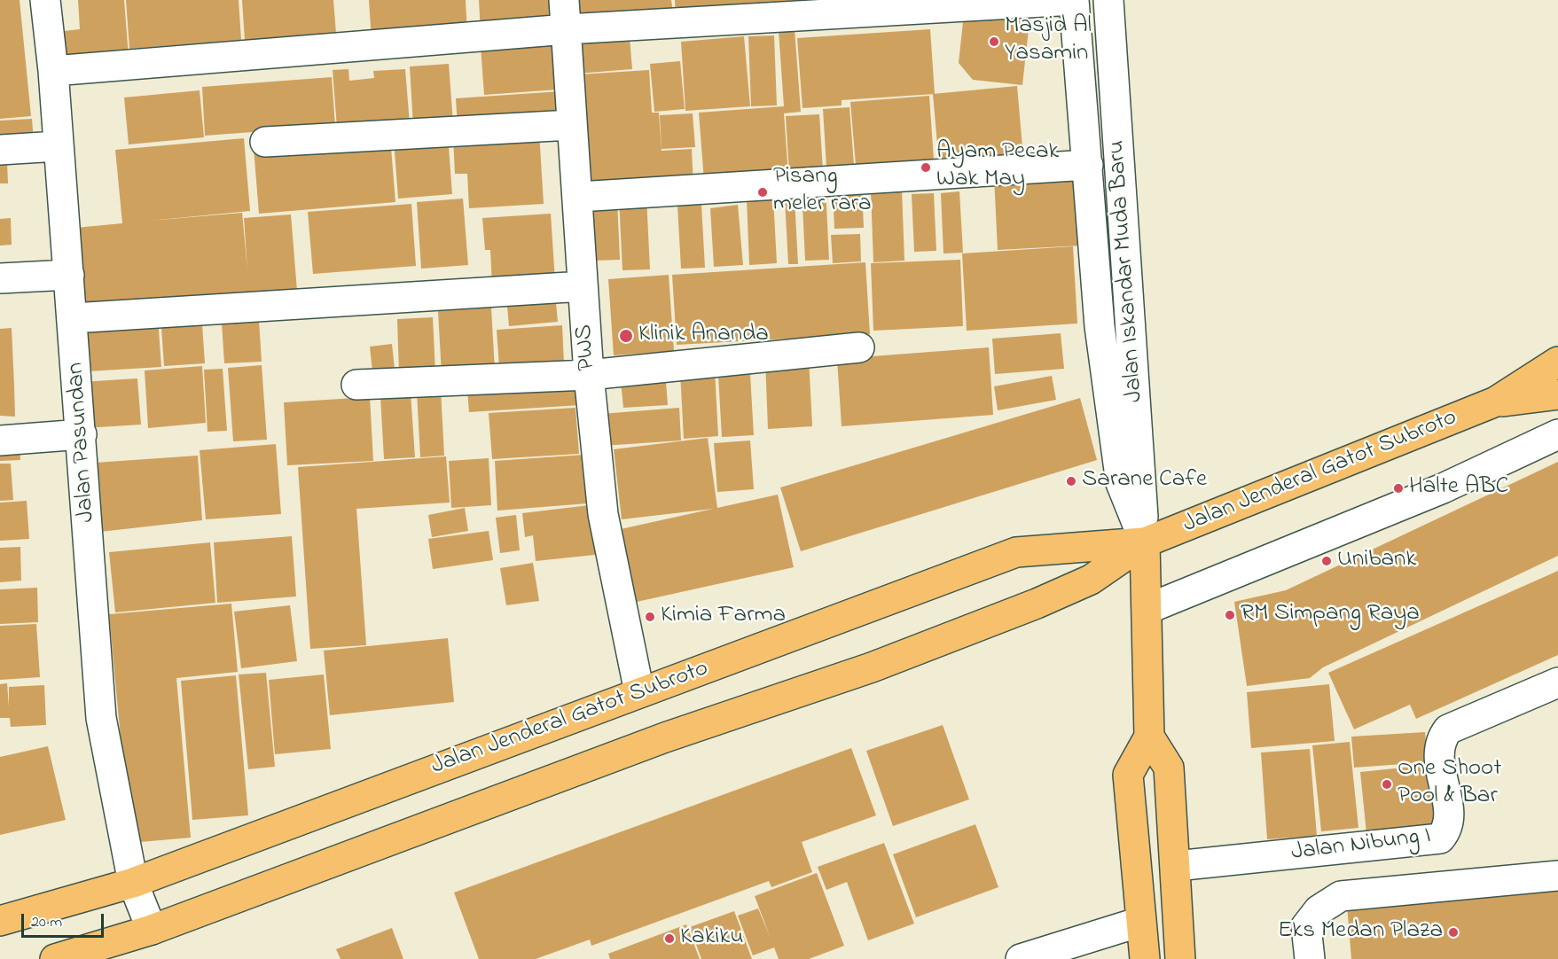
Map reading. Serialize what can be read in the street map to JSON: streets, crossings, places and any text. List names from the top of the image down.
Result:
{
  "streets": {
    "main road": ["Jalan Jenderal Gatot Subroto"],
    "street": [
      "Jalan Iskandar Muda Baru",
      "PWS",
      "Jalan Pasundan",
      "Jalan Nibung I"
    ]
  },
  "crossings": [
    ["Jalan Iskandar Muda Baru", "Jalan Jenderal Gatot Subroto"],
    ["PWS", "Jalan Jenderal Gatot Subroto"],
    ["Jalan Pasundan", "Jalan Jenderal Gatot Subroto"]
  ],
  "places": [
    "Masjid Al Yasamin",
    "Ayam Pecak Wak May",
    "Pisang meler rara",
    "Klinik Ananda",
    "Sarane Cafe",
    "Halte ABC",
    "Unibank",
    "RM Simpang Raya",
    "Kimia Farma",
    "One Shoot Pool & Bar",
    "Eks Medan Plaza",
    "Kakiku"
  ],
  "scale_bar": "20 m"
}
